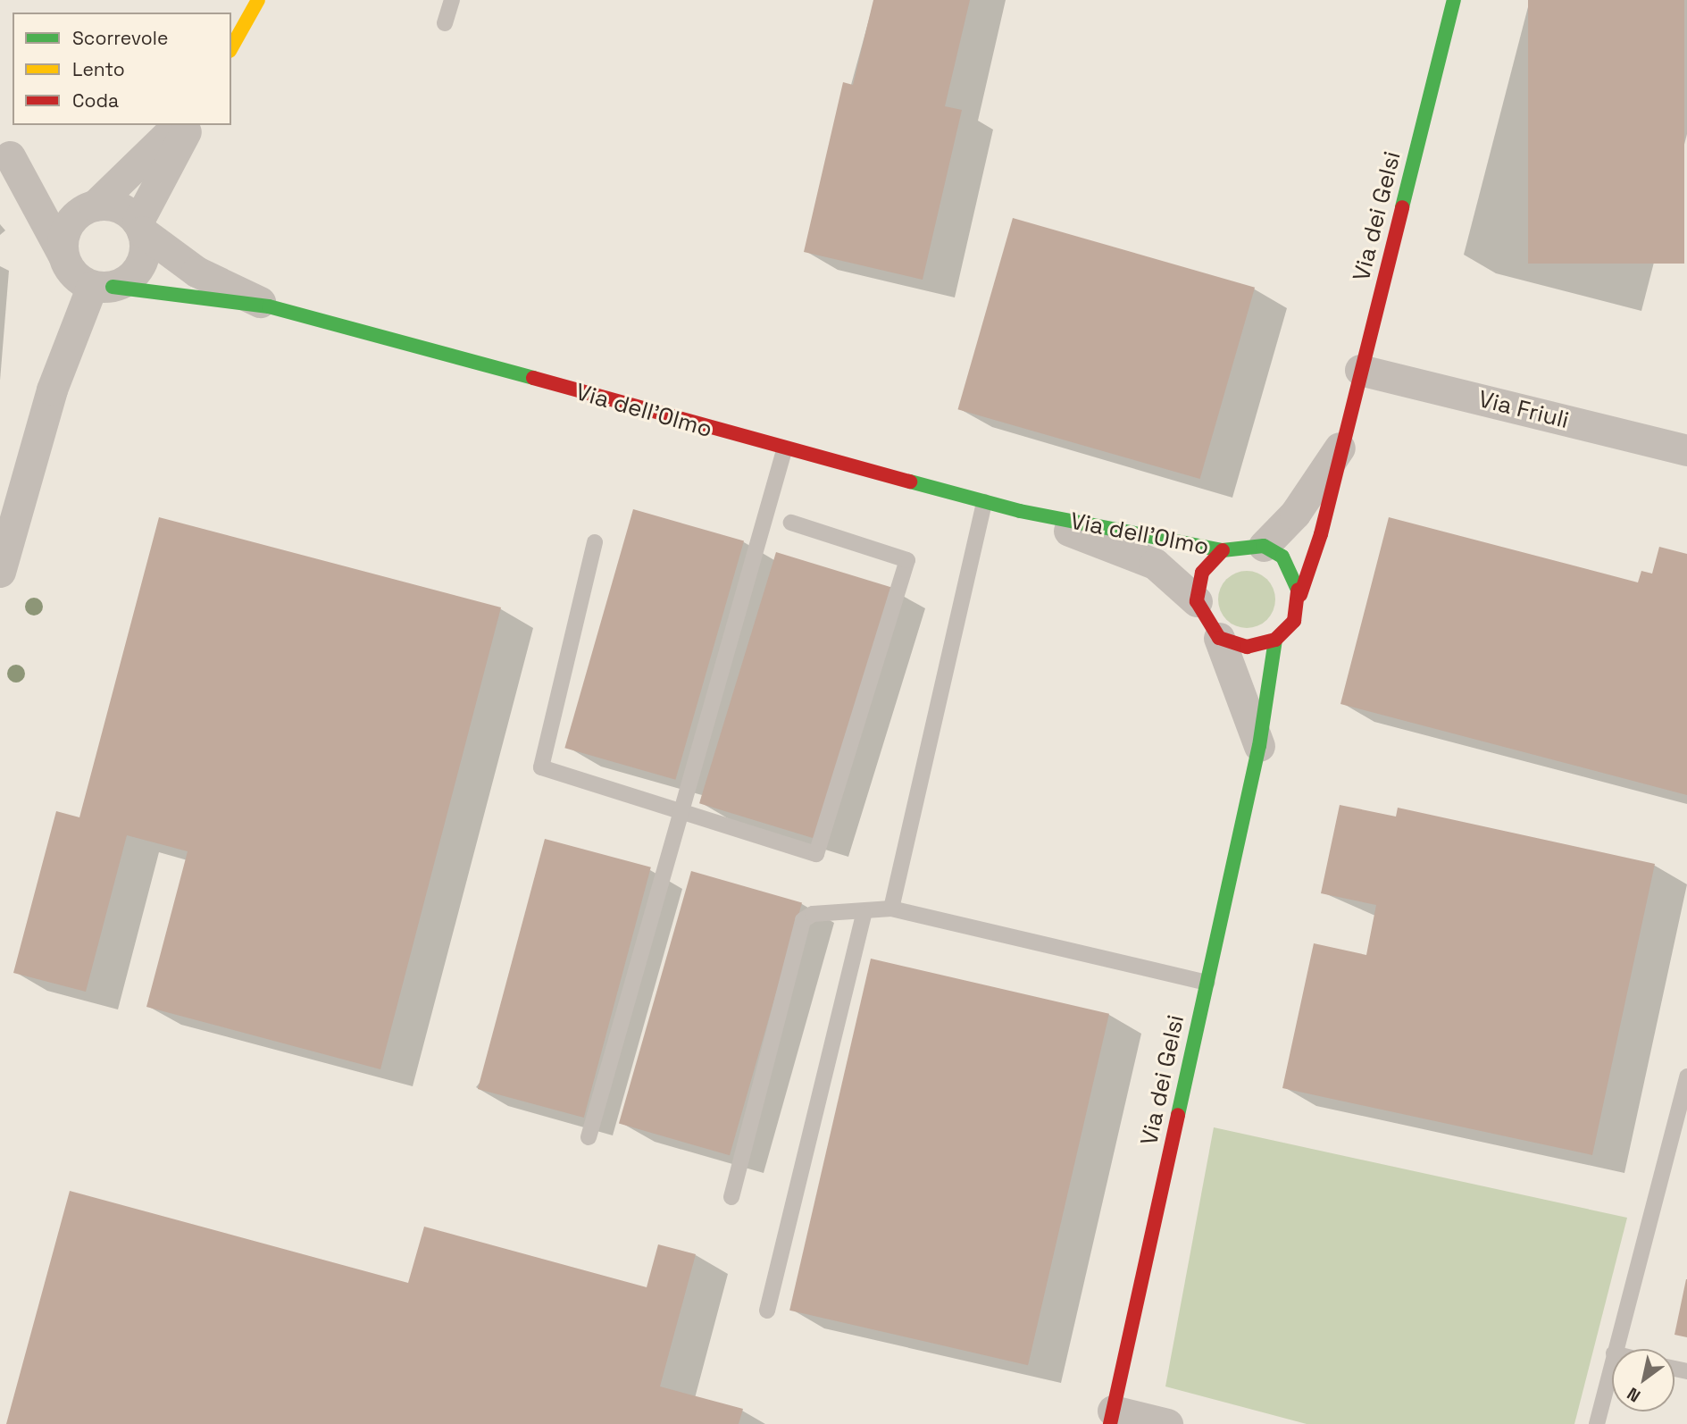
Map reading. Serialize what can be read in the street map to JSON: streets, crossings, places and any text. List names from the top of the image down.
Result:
{
  "streets": {
    "street": ["Via dei Gelsi", "Via Friuli", "Via dell'Olmo"]
  },
  "crossings": [
    ["Via dei Gelsi", "Via Friuli"],
    ["Via dei Gelsi", "Via dell'Olmo"]
  ],
  "legend": ["Scorrevole", "Lento", "Coda"],
  "north": "bottom left"
}
